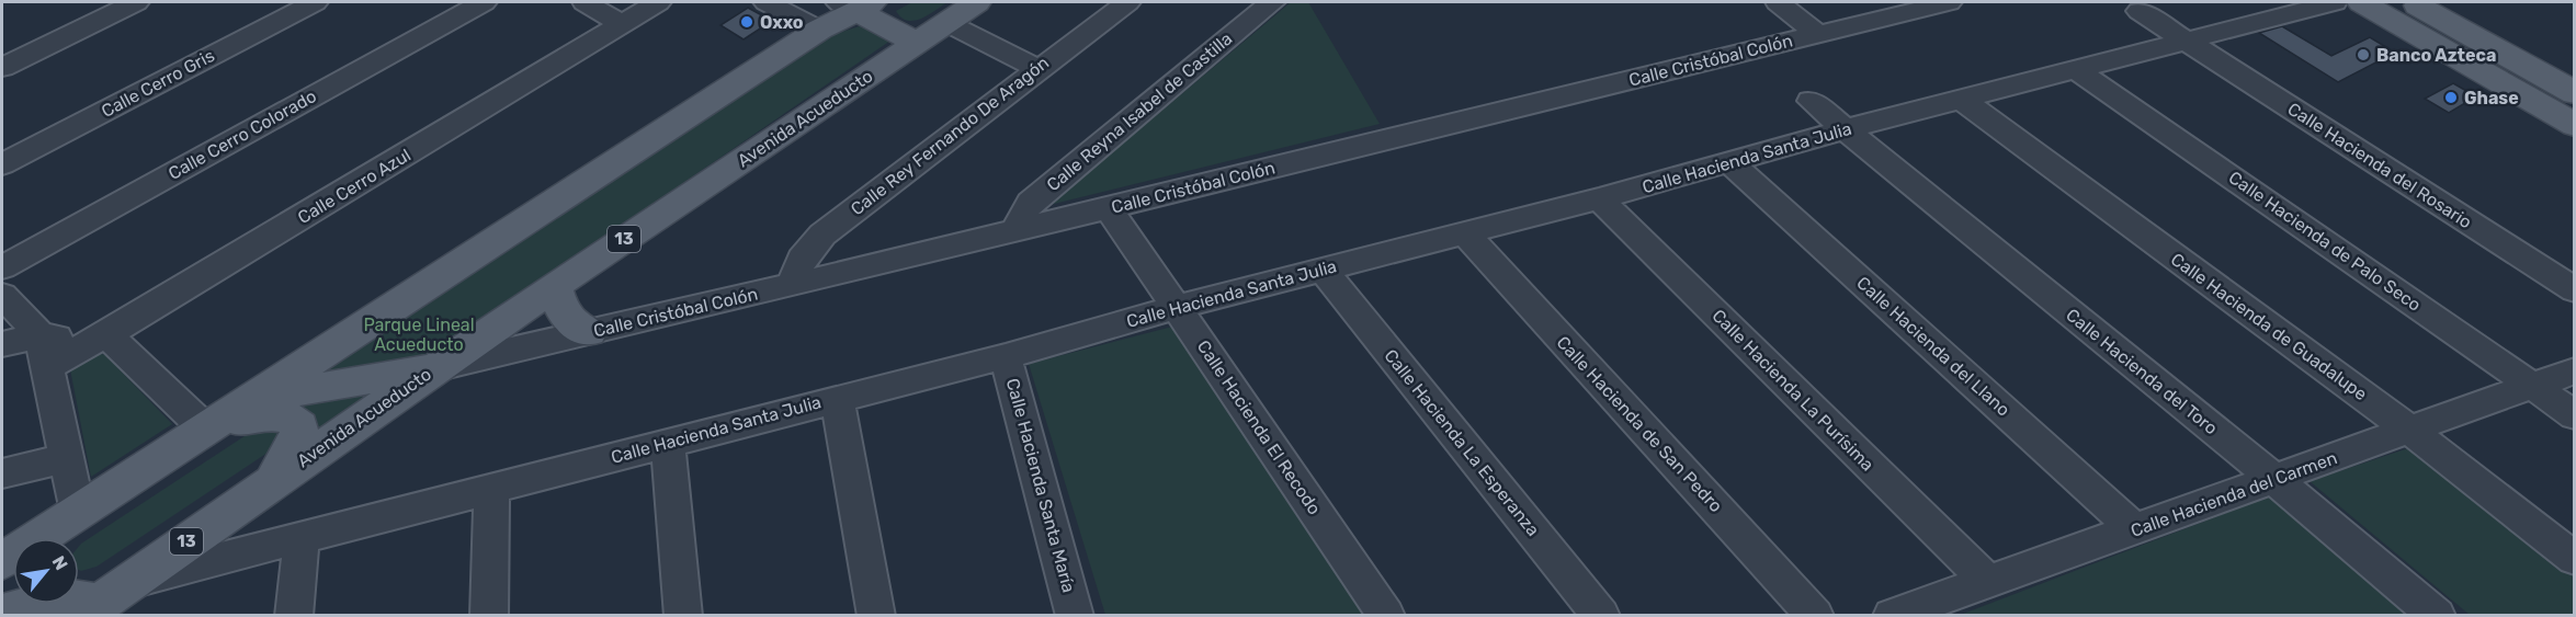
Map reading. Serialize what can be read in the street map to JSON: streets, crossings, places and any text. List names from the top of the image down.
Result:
{
  "streets": {
    "main road": ["Avenida Acueducto", "13"],
    "street": [
      "Calle Cristóbal Colón",
      "Calle Cerro Gris",
      "Calle Reyna Isabel de Castilla",
      "Calle Cerro Colorado",
      "Calle Rey Fernando De Aragón",
      "Calle Hacienda Santa Julia",
      "Calle Hacienda del Rosario",
      "Calle Cerro Azul",
      "Calle Hacienda de Palo Seco",
      "Calle Hacienda de Guadalupe",
      "Calle Hacienda del Llano",
      "Calle Hacienda del Toro",
      "Calle Hacienda La Purísima",
      "Calle Hacienda de San Pedro",
      "Calle Hacienda El Recodo",
      "Calle Hacienda La Esperanza",
      "Calle Hacienda Santa María",
      "Calle Hacienda del Carmen"
    ]
  },
  "crossings": [
    ["Calle Cristóbal Colón", "Calle Reyna Isabel de Castilla"],
    ["Calle Cristóbal Colón", "Avenida Acueducto"],
    ["Calle Cristóbal Colón", "Calle Rey Fernando De Aragón"],
    ["Calle Cristóbal Colón", "Calle Hacienda El Recodo"],
    ["Avenida Acueducto", "Calle Hacienda Santa Julia"],
    ["Calle Hacienda Santa Julia", "Calle Hacienda del Rosario"],
    ["Calle Hacienda Santa Julia", "Calle Hacienda de Palo Seco"],
    ["Calle Hacienda Santa Julia", "Calle Hacienda de Guadalupe"],
    ["Calle Hacienda Santa Julia", "Calle Hacienda del Llano"],
    ["Calle Hacienda Santa Julia", "Calle Hacienda del Toro"],
    ["Calle Hacienda Santa Julia", "Calle Hacienda La Purísima"],
    ["Calle Hacienda Santa Julia", "Calle Hacienda de San Pedro"],
    ["Calle Hacienda Santa Julia", "Calle Hacienda El Recodo"],
    ["Calle Hacienda Santa Julia", "Calle Hacienda La Esperanza"],
    ["Calle Hacienda Santa Julia", "Calle Hacienda Santa María"],
    ["Calle Hacienda de Palo Seco", "Calle Hacienda del Carmen"],
    ["Calle Hacienda de Guadalupe", "Calle Hacienda del Carmen"],
    ["Calle Hacienda del Llano", "Calle Hacienda del Carmen"],
    ["Calle Hacienda del Toro", "Calle Hacienda del Carmen"],
    ["Calle Hacienda La Purísima", "Calle Hacienda del Carmen"]
  ],
  "parks": ["Parque Lineal Acueducto"],
  "places": ["Oxxo", "Banco Azteca", "Ghase"],
  "north": "top right"
}
